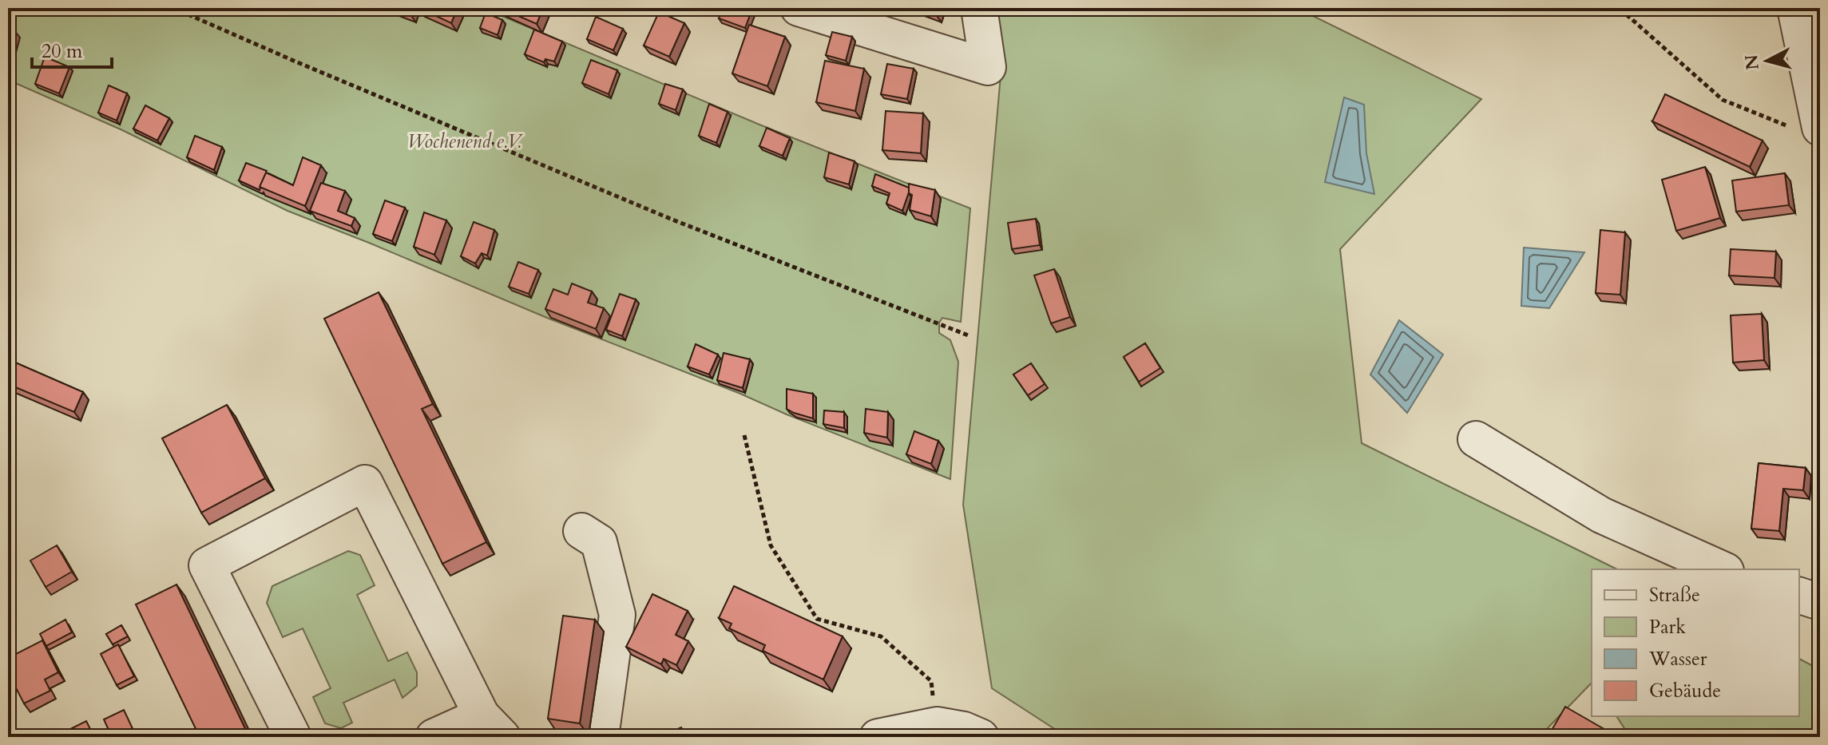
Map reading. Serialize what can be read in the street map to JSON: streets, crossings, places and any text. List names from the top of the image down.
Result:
{
  "parks": ["Wochenend e.V."],
  "legend": [
    "Straße",
    "Park",
    "Wasser",
    "Gebäude"
  ],
  "scale_bar": "20 m",
  "north": "left"
}
